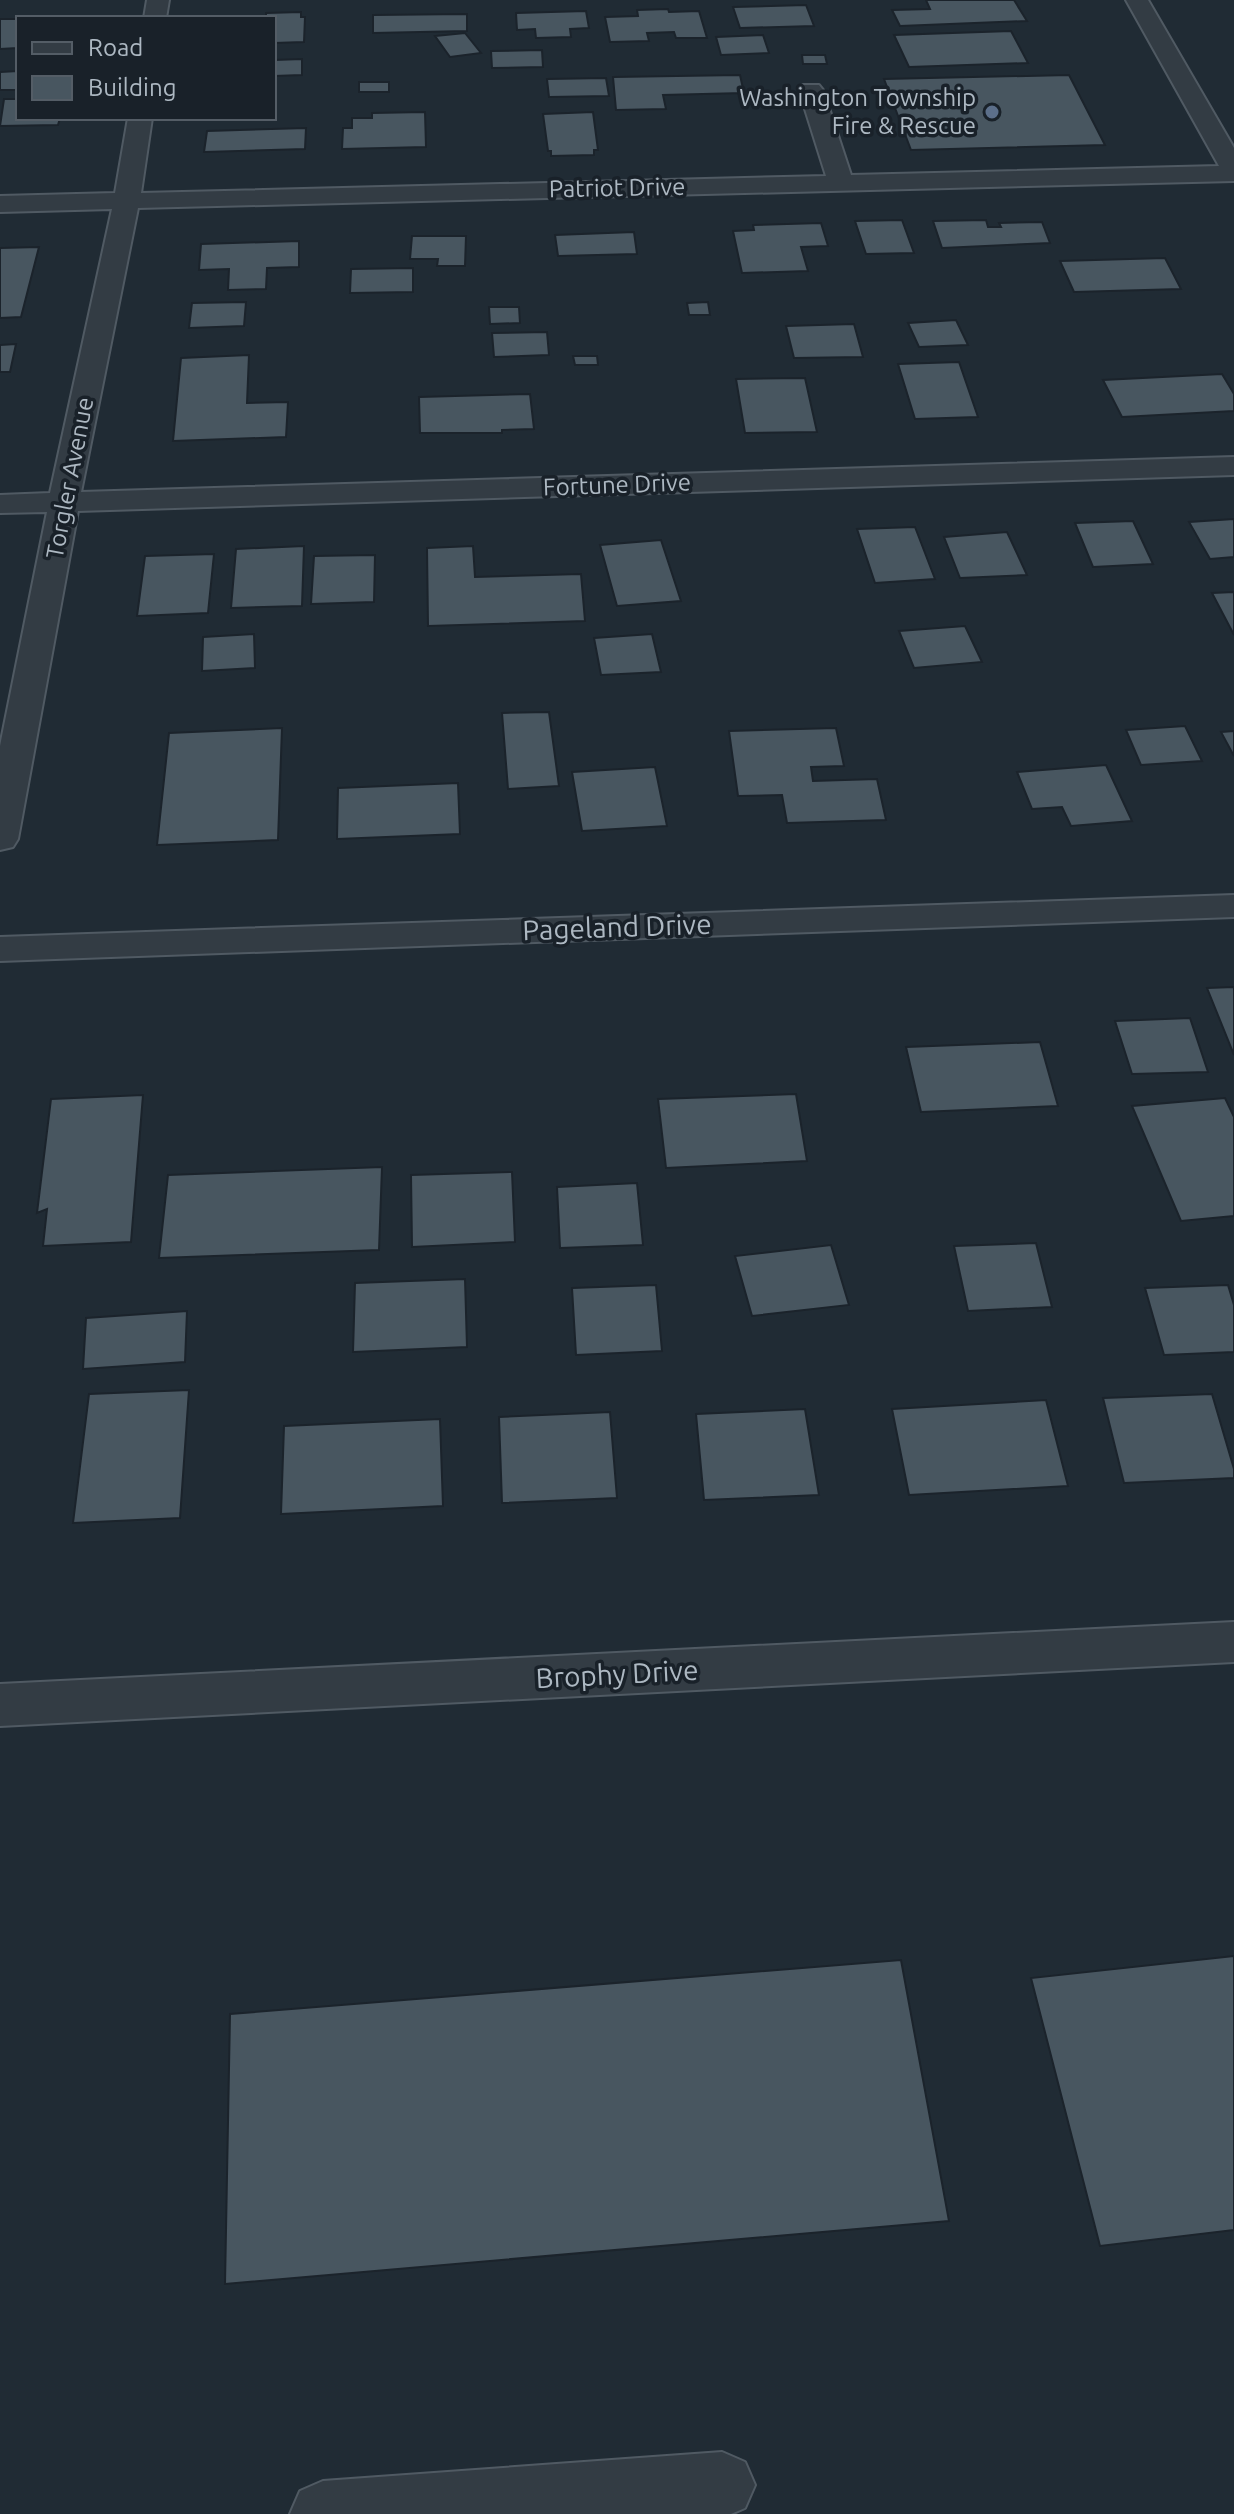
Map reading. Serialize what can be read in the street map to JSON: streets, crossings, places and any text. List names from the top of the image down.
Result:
{
  "streets": {
    "street": [
      "Patriot Drive",
      "Torgler Avenue",
      "Fortune Drive",
      "Pageland Drive",
      "Brophy Drive"
    ]
  },
  "crossings": [
    ["Patriot Drive", "Torgler Avenue"],
    ["Torgler Avenue", "Fortune Drive"]
  ],
  "places": ["Washington Township Fire & Rescue"],
  "legend": ["Road", "Building"]
}
